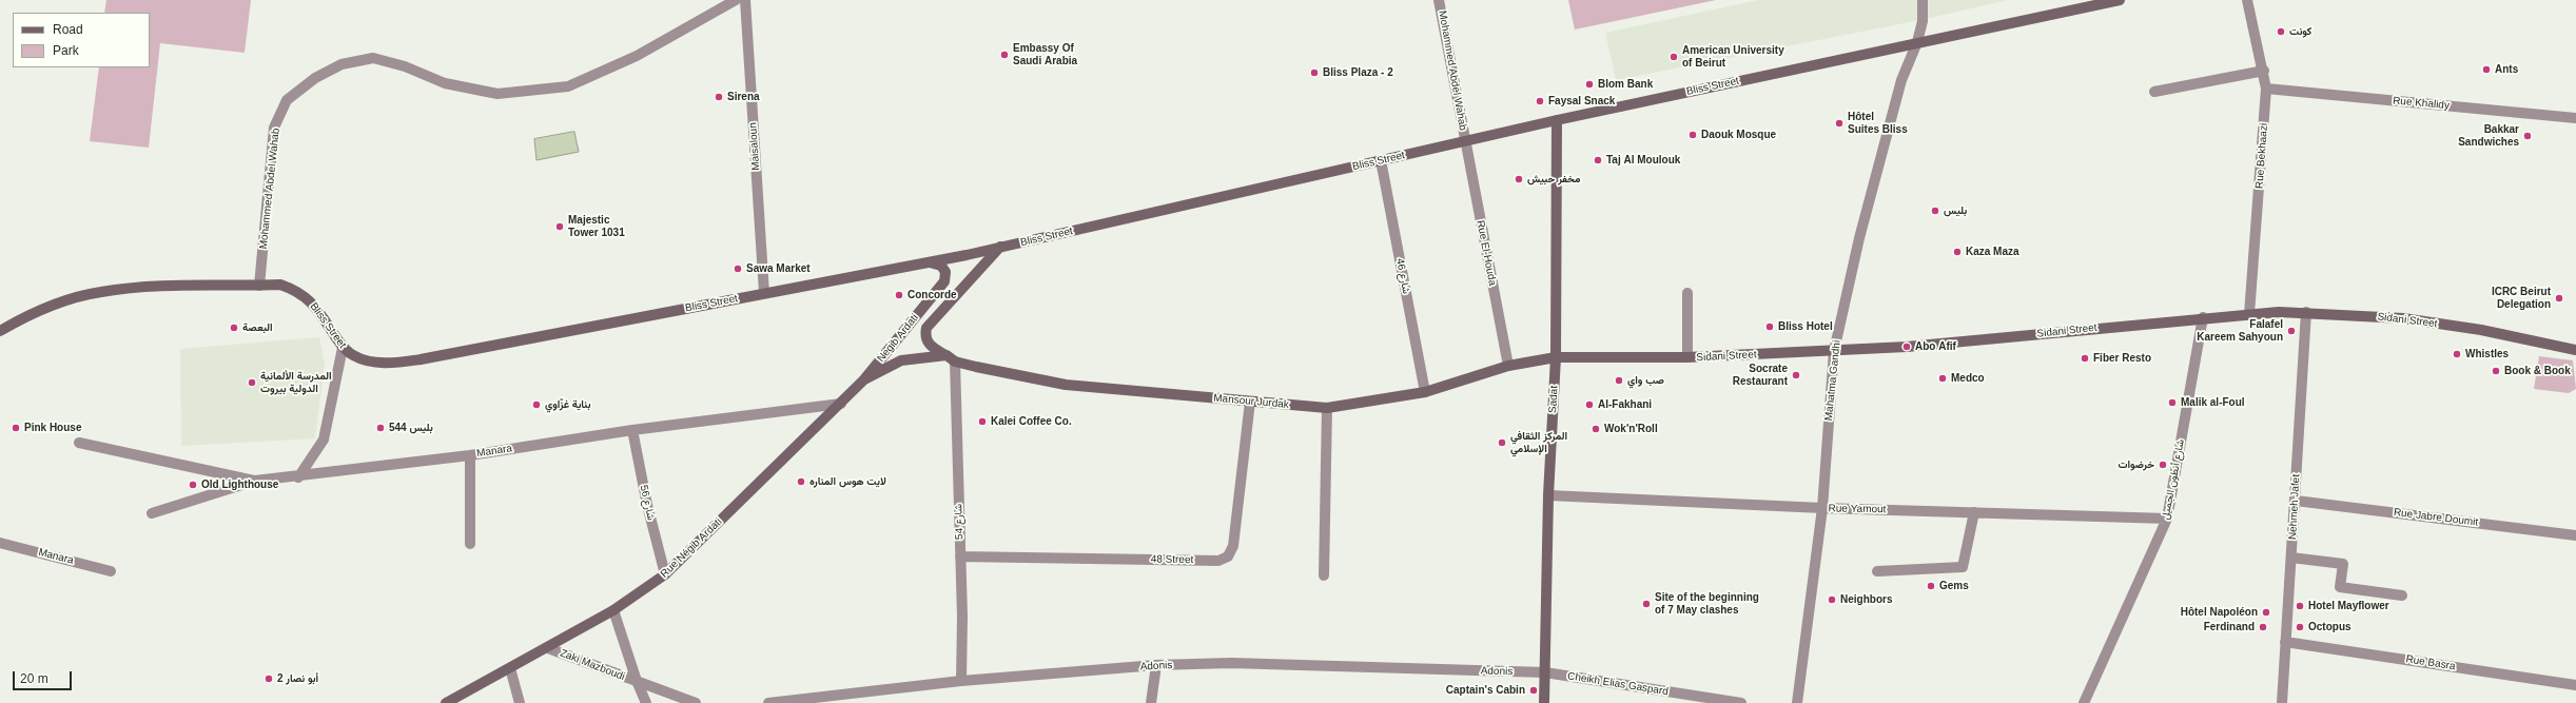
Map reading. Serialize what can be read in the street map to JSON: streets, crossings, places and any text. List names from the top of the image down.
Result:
{
  "streets": {
    "street": [
      "Mohammed Abdel Wahab",
      "Bliss Street",
      "Rue Khalidy",
      "Maisaloun",
      "Rue Bekhaazi",
      "Rue El-Houda",
      "شارع 46",
      "Sidani Street",
      "Negib Ardati",
      "Mahatma Gandhi",
      "Sadat",
      "Mansour Jurdak",
      "Manara",
      "شارع أنطون الجميل",
      "شارع 56",
      "Nehmeh Jafet",
      "Rue Yamout",
      "Rue Jabre Doumit",
      "شارع 54",
      "Rue Négib Ardati",
      "48 Street",
      "Rue Basra",
      "Zaki Mazboudi",
      "Adonis",
      "Cheikh Elias Gaspard"
    ]
  },
  "crossings": [
    ["Mohammed Abdel Wahab", "Bliss Street"],
    ["Mohammed Abdel Wahab", "Rue El-Houda"],
    ["Bliss Street", "Maisaloun"],
    ["Bliss Street", "Rue El-Houda"],
    ["Bliss Street", "شارع 46"],
    ["Bliss Street", "Negib Ardati"],
    ["Bliss Street", "Mahatma Gandhi"],
    ["Bliss Street", "Sadat"],
    ["Bliss Street", "Mansour Jurdak"],
    ["Rue Khalidy", "Rue Bekhaazi"],
    ["Rue Bekhaazi", "Sidani Street"],
    ["Rue El-Houda", "Mansour Jurdak"],
    ["شارع 46", "Mansour Jurdak"],
    ["Sidani Street", "Mahatma Gandhi"],
    ["Sidani Street", "Sadat"],
    ["Sidani Street", "Mansour Jurdak"],
    ["Sidani Street", "شارع أنطون الجميل"],
    ["Sidani Street", "Nehmeh Jafet"],
    ["Negib Ardati", "Rue Négib Ardati"],
    ["Mahatma Gandhi", "Rue Yamout"],
    ["Sadat", "Mansour Jurdak"],
    ["Sadat", "Rue Yamout"],
    ["Sadat", "Adonis"],
    ["Sadat", "Cheikh Elias Gaspard"],
    ["Mansour Jurdak", "شارع 54"],
    ["Mansour Jurdak", "48 Street"],
    ["Manara", "شارع 56"],
    ["Manara", "Rue Négib Ardati"],
    ["شارع أنطون الجميل", "Rue Yamout"],
    ["شارع 56", "Rue Négib Ardati"],
    ["Nehmeh Jafet", "Rue Jabre Doumit"],
    ["Nehmeh Jafet", "Rue Basra"],
    ["شارع 54", "48 Street"],
    ["شارع 54", "Adonis"],
    ["Rue Négib Ardati", "Zaki Mazboudi"],
    ["Adonis", "Cheikh Elias Gaspard"]
  ],
  "places": [
    "كونت",
    "Embassy Of Saudi Arabia",
    "American University of Beirut",
    "Ants",
    "Bliss Plaza - 2",
    "Blom Bank",
    "Sirena",
    "Faysal Snack",
    "Hôtel Suites Bliss",
    "Daouk Mosque",
    "Bakkar Sandwiches",
    "Taj Al Moulouk",
    "مخفر حبيش",
    "بليس",
    "Majestic Tower 1031",
    "Kaza Maza",
    "Sawa Market",
    "Concorde",
    "ICRC Beirut Delegation",
    "Bliss Hotel",
    "البعصة",
    "Falafel Kareem Sahyoun",
    "Abo Afif",
    "Whistles",
    "Fiber Resto",
    "Book & Book",
    "Socrate Restaurant",
    "Medco",
    "صب واي",
    "المدرسة الألمانية الدولية بيروت",
    "Malik al-Foul",
    "بناية غزّاوي",
    "Al-Fakhani",
    "Kalei Coffee Co.",
    "Pink House",
    "بليس 544",
    "Wok'n'Roll",
    "المركز الثقافي الإسلامي",
    "خرضوات",
    "لايت هوس المناره",
    "Old Lighthouse",
    "Gems",
    "Neighbors",
    "Site of the beginning of 7 May clashes",
    "Hotel Mayflower",
    "Hôtel Napoléon",
    "Ferdinand",
    "Octopus",
    "أبو نصار 2",
    "Captain's Cabin"
  ],
  "legend": ["Road", "Park"],
  "scale_bar": "20 m"
}
